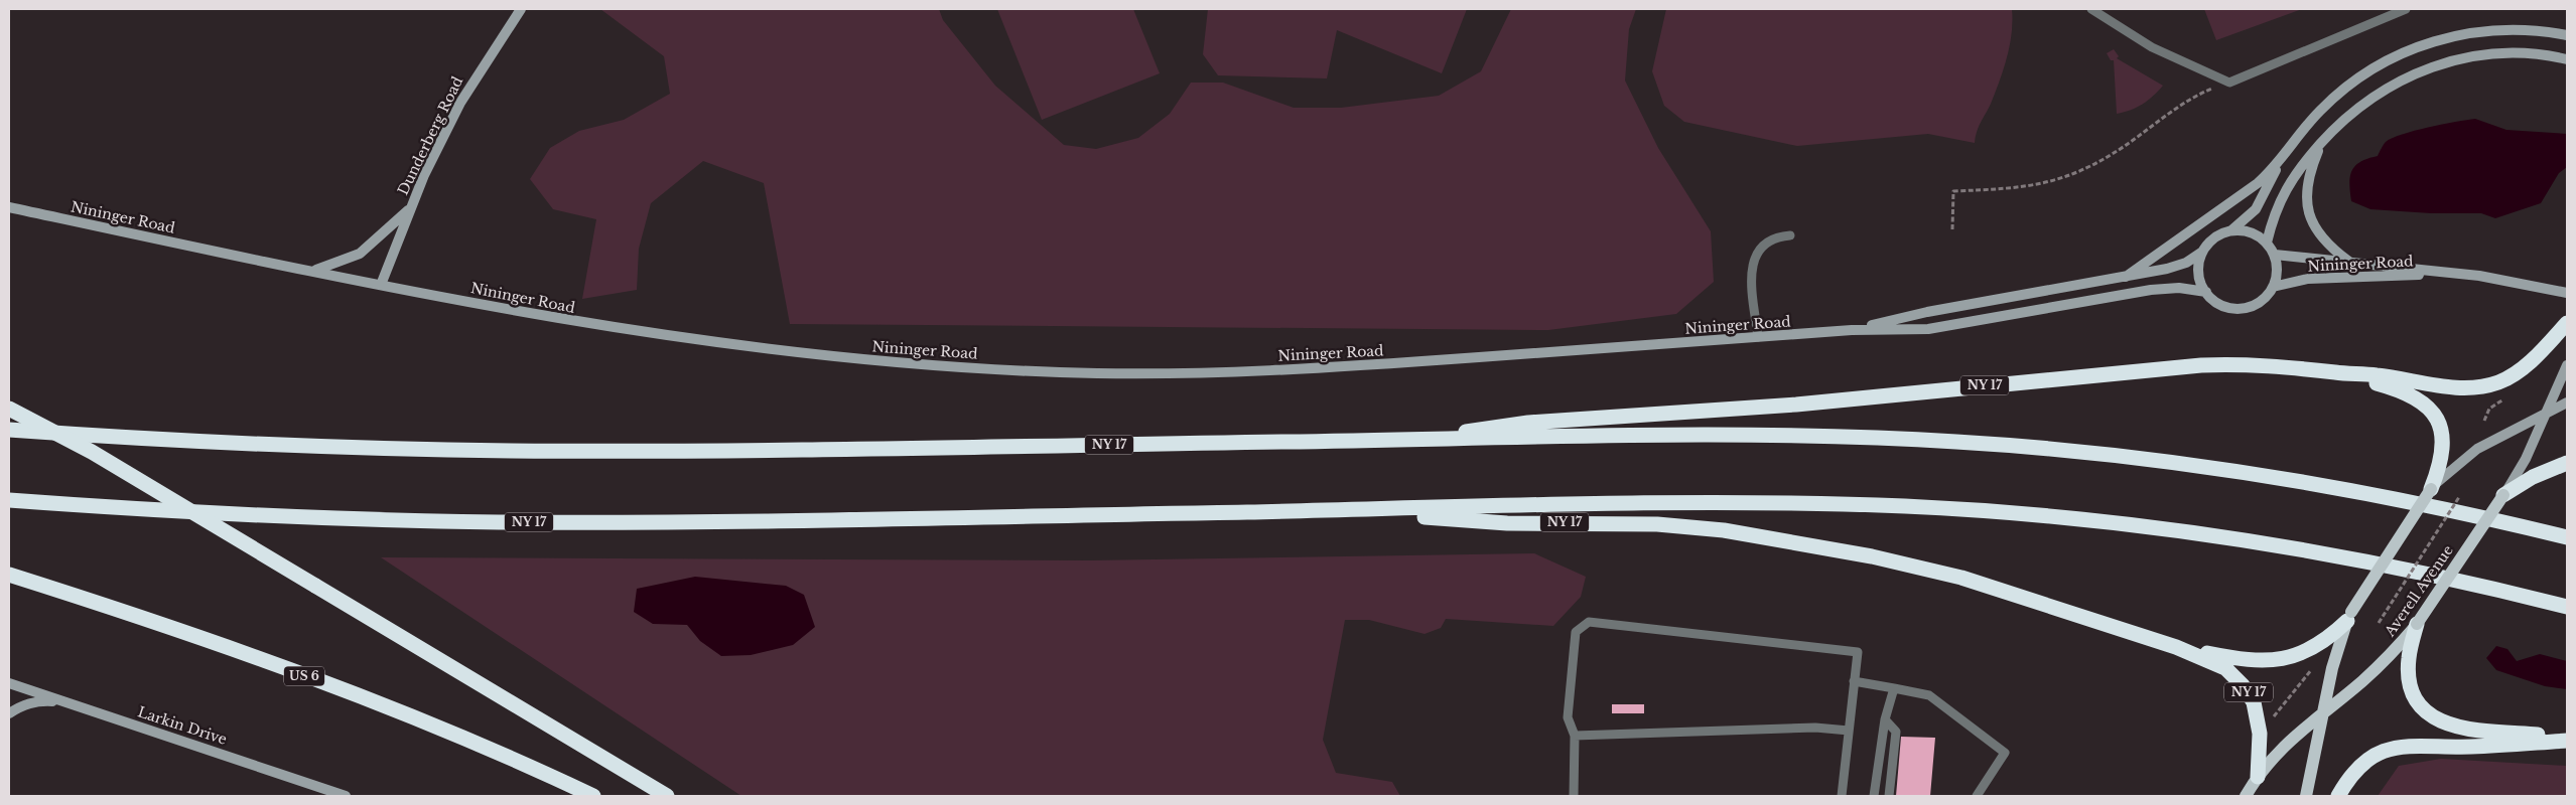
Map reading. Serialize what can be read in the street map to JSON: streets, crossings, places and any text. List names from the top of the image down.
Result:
{
  "streets": {
    "highway": ["NY 17", "US 6"],
    "main road": ["Averell Avenue"],
    "street": ["Dunderberg Road", "Nininger Road", "Larkin Drive"]
  },
  "crossings": [
    ["Dunderberg Road", "Nininger Road"],
    ["NY 17", "Averell Avenue"]
  ]
}
